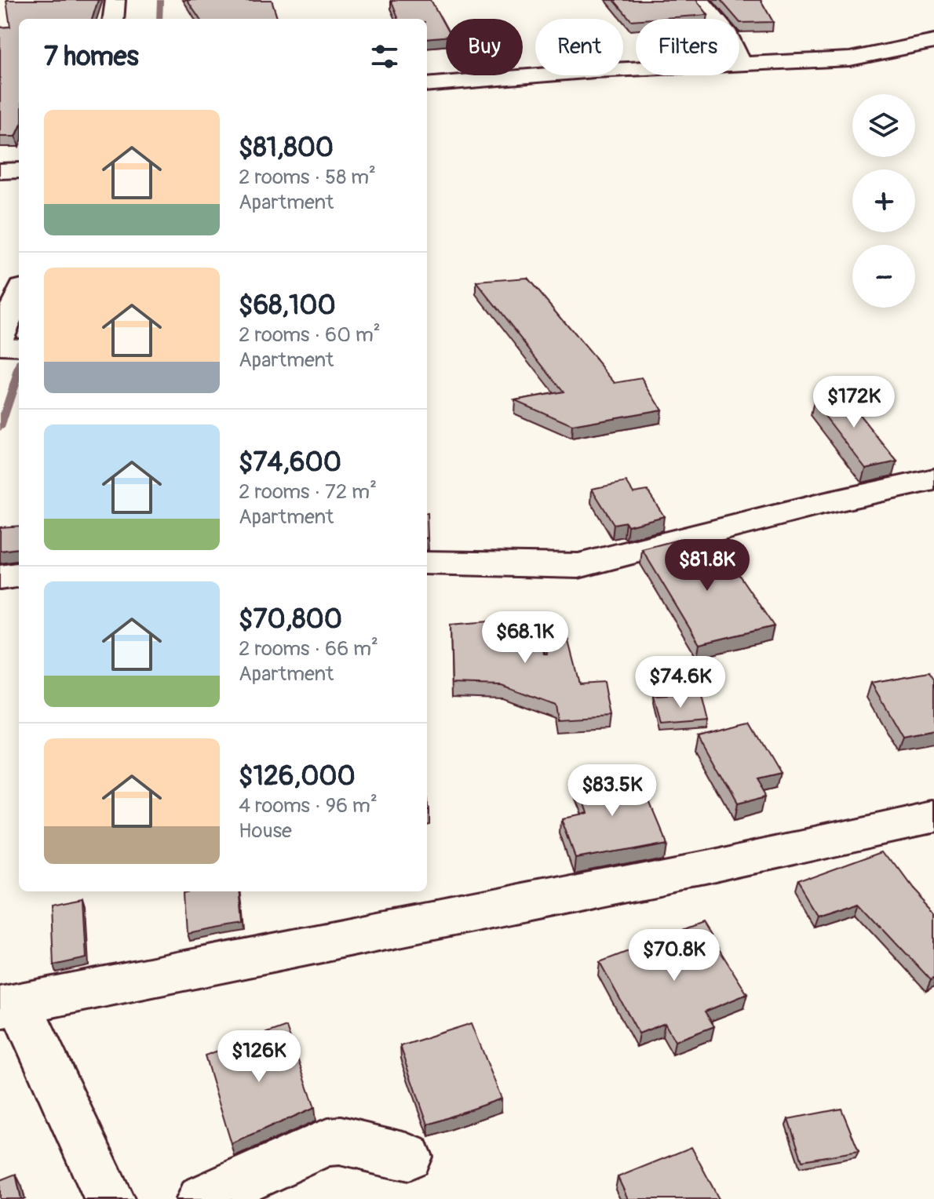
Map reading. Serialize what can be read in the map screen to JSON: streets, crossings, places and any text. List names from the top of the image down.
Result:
{
  "page": {
    "chip": ["Buy", "Rent", "Filters"],
    "heading": "7 homes",
    "map_buttons": ["+", "−"],
    "list": [
      {
        "name": "$81,800",
        "note": "2 rooms · 58 m² · Apartment"
      },
      {
        "name": "$68,100",
        "note": "2 rooms · 60 m² · Apartment"
      },
      {
        "name": "$74,600",
        "note": "2 rooms · 72 m² · Apartment"
      },
      {
        "name": "$70,800",
        "note": "2 rooms · 66 m² · Apartment"
      },
      {
        "name": "$126,000",
        "note": "4 rooms · 96 m² · House"
      }
    ],
    "price": [
      "$172K",
      "$81.8K",
      "$68.1K",
      "$74.6K",
      "$83.5K",
      "$70.8K",
      "$126K"
    ]
  }
}
